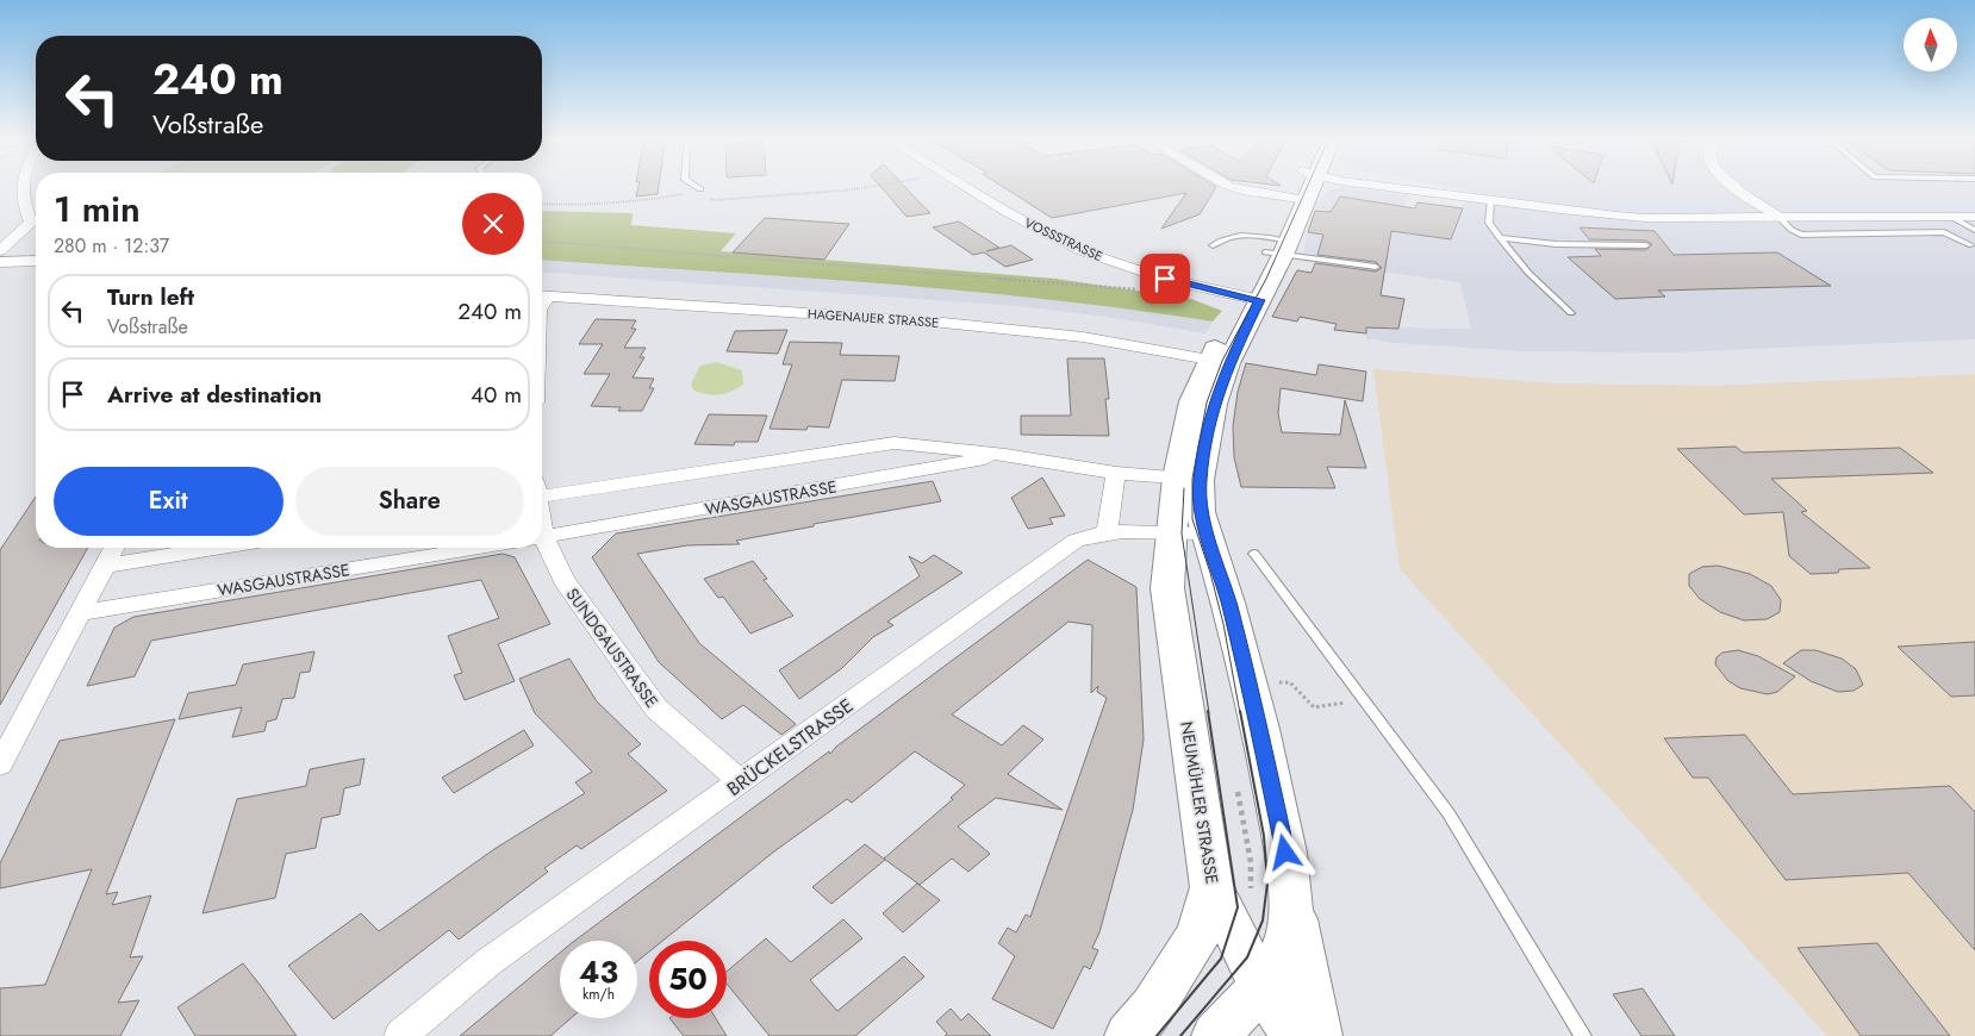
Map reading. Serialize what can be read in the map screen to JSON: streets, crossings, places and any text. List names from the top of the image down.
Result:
{
  "streets": {
    "main road": ["NEUMÜHLER STRASSE"],
    "street": [
      "VOSSSTRASSE",
      "HAGENAUER STRASSE",
      "WASGAUSTRASSE",
      "SUNDGAUSTRASSE",
      "BRÜCKELSTRASSE"
    ]
  },
  "crossings": [
    ["VOSSSTRASSE", "NEUMÜHLER STRASSE"],
    ["HAGENAUER STRASSE", "NEUMÜHLER STRASSE"],
    ["WASGAUSTRASSE", "NEUMÜHLER STRASSE"],
    ["SUNDGAUSTRASSE", "BRÜCKELSTRASSE"],
    ["BRÜCKELSTRASSE", "NEUMÜHLER STRASSE"]
  ],
  "north": "top",
  "page": {
    "turn": ["240 m", "Voßstraße"],
    "heading": ["1 min", "280 m · 12:37"],
    "list": [
      {
        "name": "Turn left",
        "note": "Voßstraße",
        "value": "240 m"
      },
      {
        "name": "Arrive at destination",
        "value": "40 m"
      }
    ],
    "buttons": ["Exit", "Share"],
    "speed": "43 km/h",
    "limit": "50"
  }
}
